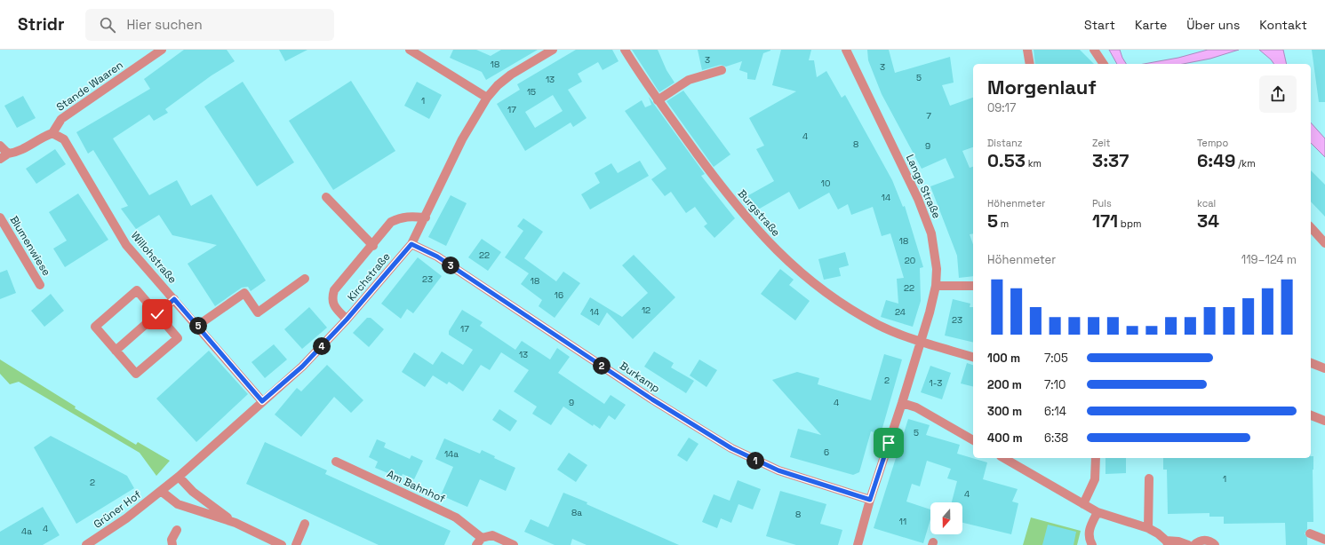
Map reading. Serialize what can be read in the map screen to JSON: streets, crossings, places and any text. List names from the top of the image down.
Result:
{
  "streets": {
    "street": [
      "Stande Waaren",
      "Lange Straße",
      "Burgstraße",
      "Blumenwiese",
      "Willohstraße",
      "Kirchstraße",
      "Burkamp",
      "Am Bahnhof",
      "Grüner Hof"
    ]
  },
  "crossings": [
    ["Stande Waaren", "Willohstraße"],
    ["Lange Straße", "Burgstraße"],
    ["Lange Straße", "Burkamp"],
    ["Willohstraße", "Kirchstraße"],
    ["Kirchstraße", "Burkamp"],
    ["Kirchstraße", "Grüner Hof"]
  ],
  "house_numbers": [
    "3",
    "18",
    "3",
    "5",
    "13",
    "15",
    "1",
    "17",
    "7",
    "4",
    "8",
    "9",
    "10",
    "14",
    "18",
    "22",
    "20",
    "23",
    "18",
    "22",
    "16",
    "12",
    "14",
    "24",
    "23",
    "17",
    "13",
    "2",
    "1-3",
    "9",
    "4",
    "5",
    "6",
    "14a",
    "1",
    "2",
    "4",
    "8a",
    "8",
    "11",
    "4",
    "4a"
  ],
  "north": "bottom",
  "page": {
    "header": "Stridr",
    "search": "Hier suchen",
    "nav": [
      "Start",
      "Karte",
      "Über uns",
      "Kontakt"
    ],
    "heading": ["Morgenlauf", "09:17"],
    "stats": [
      ["Distanz", "0.53 km"],
      ["Zeit", "3:37"],
      ["Tempo", "6:49 /km"],
      ["Höhenmeter", "5 m"],
      ["Puls", "171 bpm"],
      ["kcal", "34"]
    ],
    "chart": ["Höhenmeter", "119–124 m"],
    "pins": [
      "3",
      "5",
      "4",
      "2",
      "1"
    ],
    "list": [
      {
        "name": "100 m",
        "note": "7:05"
      },
      {
        "name": "200 m",
        "note": "7:10"
      },
      {
        "name": "300 m",
        "note": "6:14"
      },
      {
        "name": "400 m",
        "note": "6:38"
      }
    ]
  }
}
